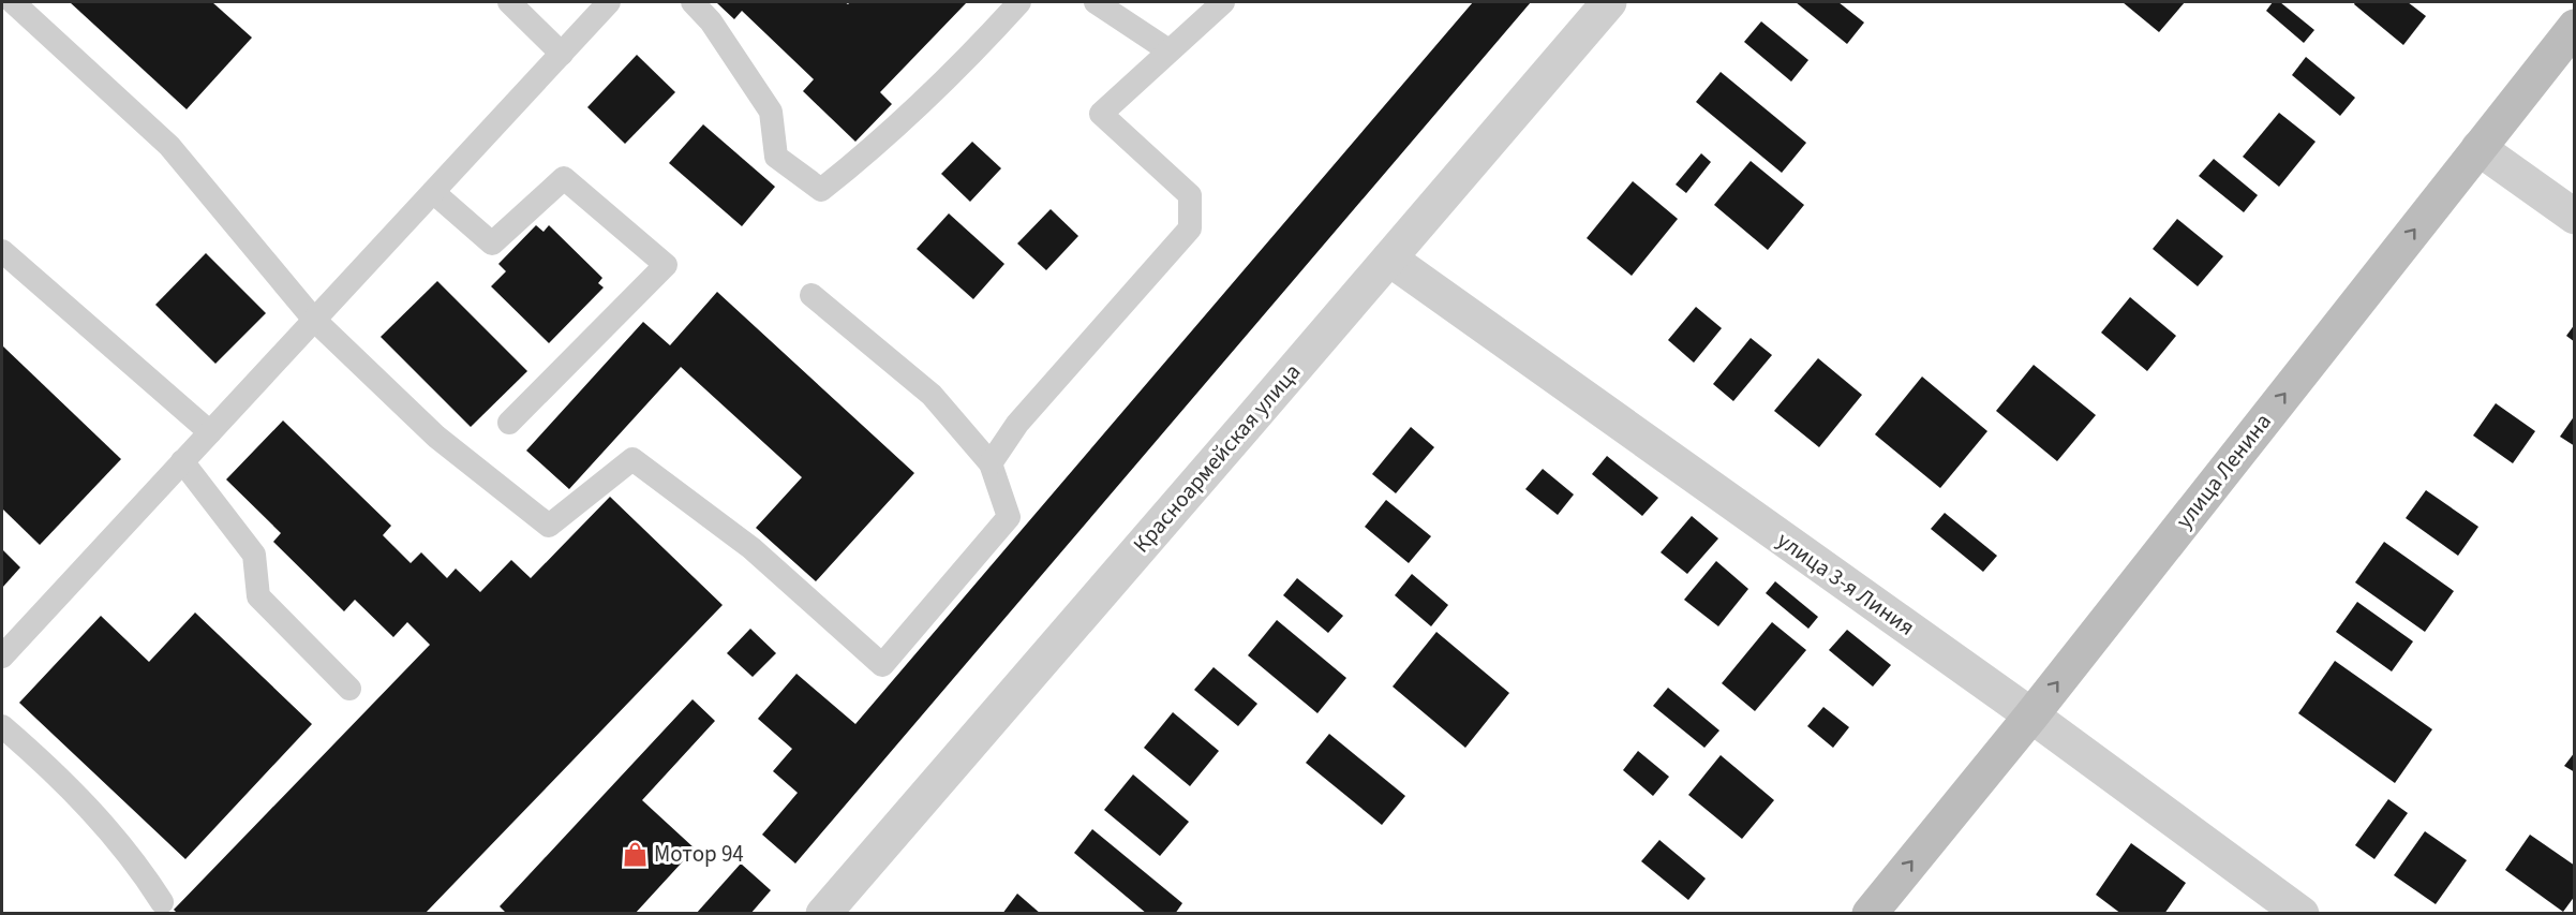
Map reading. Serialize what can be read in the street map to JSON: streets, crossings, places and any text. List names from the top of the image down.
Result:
{
  "streets": {
    "main road": ["улица Ленина"],
    "street": ["Красноармейская улица", "улица 3-я Линия"]
  },
  "crossings": [
    ["Красноармейская улица", "улица 3-я Линия"],
    ["улица Ленина", "улица 3-я Линия"]
  ],
  "one_way": ["улица Ленина"],
  "places": {
    "shop": ["Мотор 94"]
  }
}
